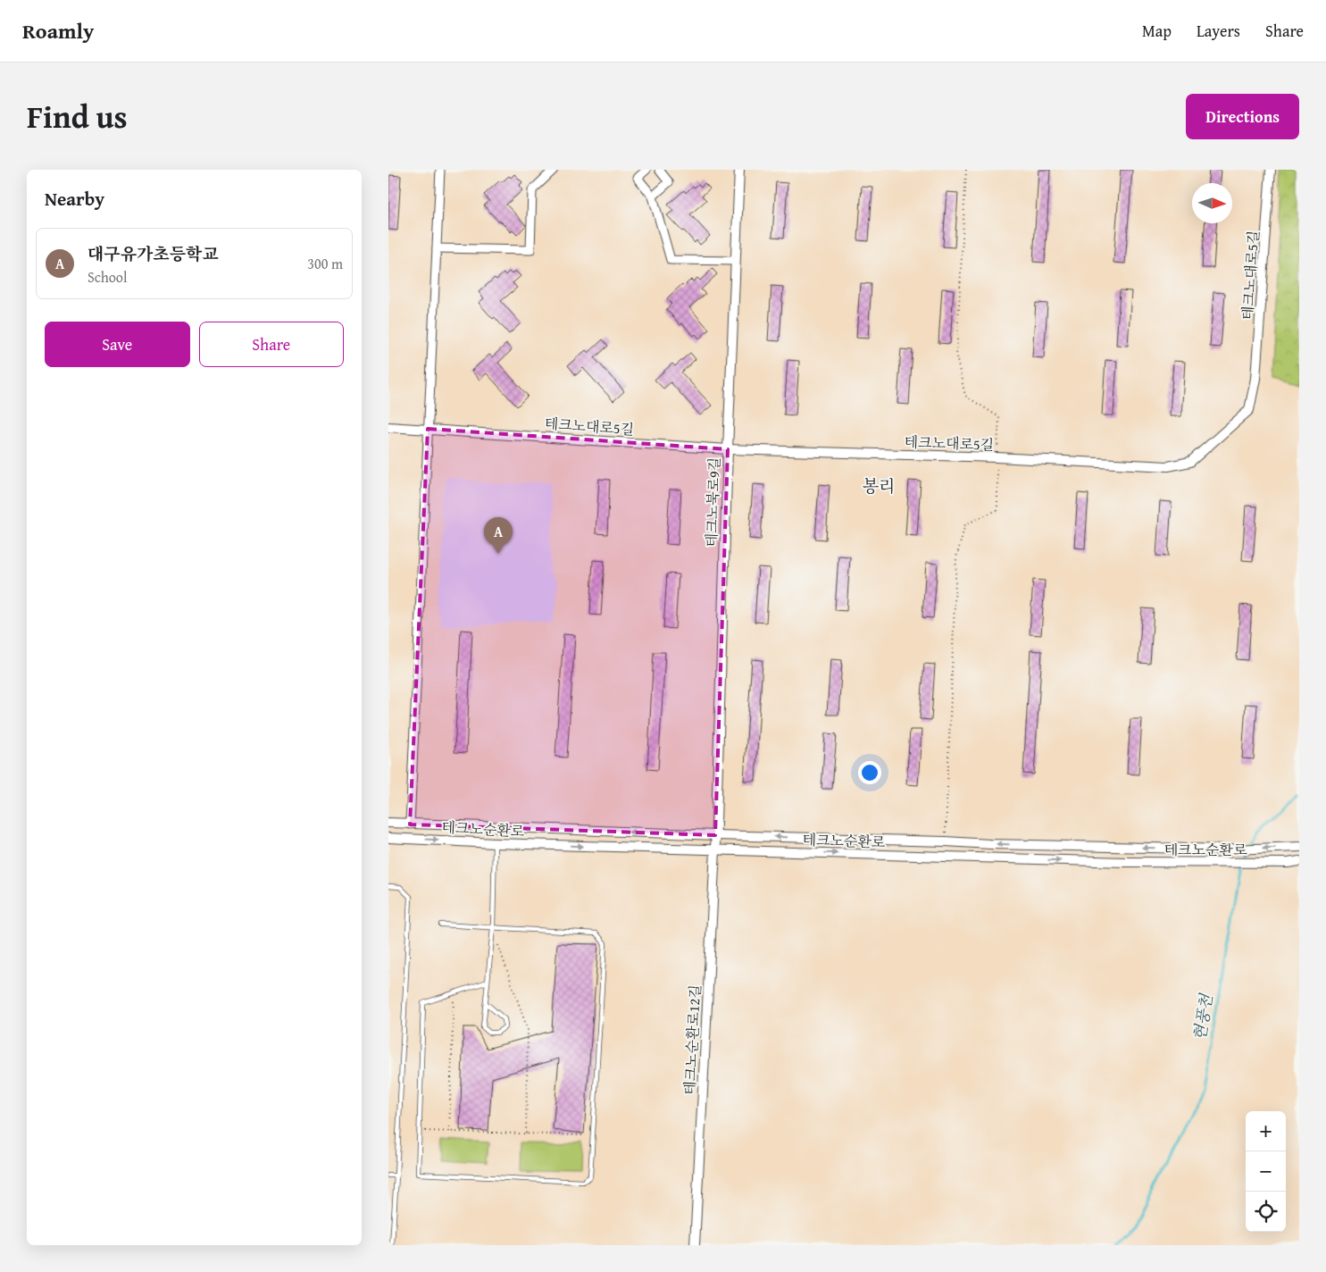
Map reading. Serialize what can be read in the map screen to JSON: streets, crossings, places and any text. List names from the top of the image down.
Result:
{
  "streets": {
    "street": [
      "테크노대로5길",
      "테크노북로9길",
      "테크노순환로",
      "테크노순환로12길"
    ]
  },
  "crossings": [
    ["테크노대로5길", "테크노북로9길"],
    ["테크노북로9길", "테크노순환로"],
    ["테크노북로9길", "테크노순환로12길"],
    ["테크노순환로", "테크노순환로12길"]
  ],
  "districts": ["봉리"],
  "water": ["현풍천"],
  "north": "right",
  "page": {
    "header": "Roamly",
    "nav": ["Map", "Layers", "Share"],
    "title": "Find us",
    "buttons": [
      "Directions",
      ["Save", "Share"]
    ],
    "heading": "Nearby",
    "list": [
      {
        "mark": "A",
        "name": "대구유가초등학교",
        "note": "School",
        "value": "300 m"
      }
    ],
    "pins": "A",
    "map_buttons": ["+", "−"]
  }
}
